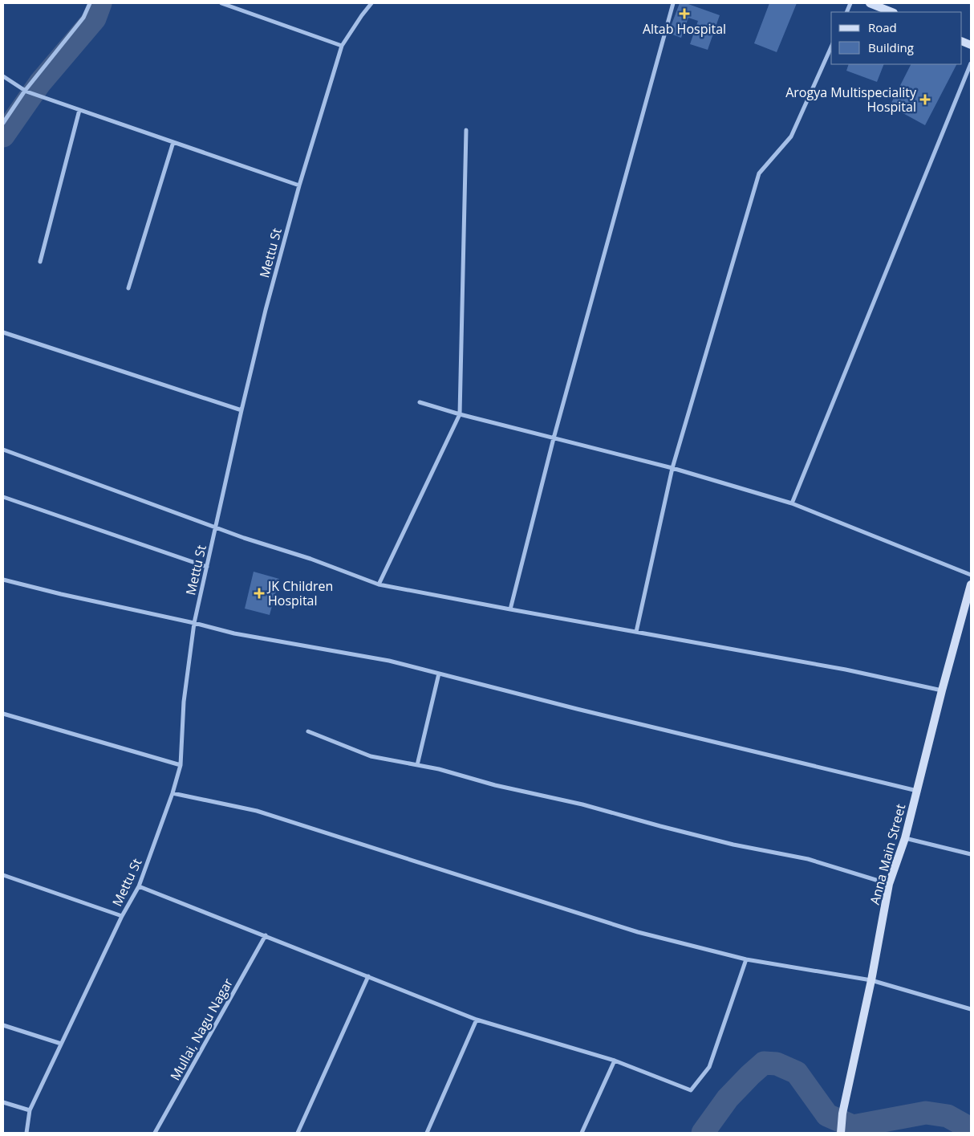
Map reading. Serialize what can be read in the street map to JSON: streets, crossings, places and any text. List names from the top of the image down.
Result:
{
  "streets": {
    "street": ["Mettu St", "Anna Main Street", "Mullai, Nagu Nagar"]
  },
  "places": {
    "health": ["Altab Hospital", "Arogya Multispeciality Hospital", "JK Children Hospital"]
  },
  "legend": ["Road", "Building"]
}
